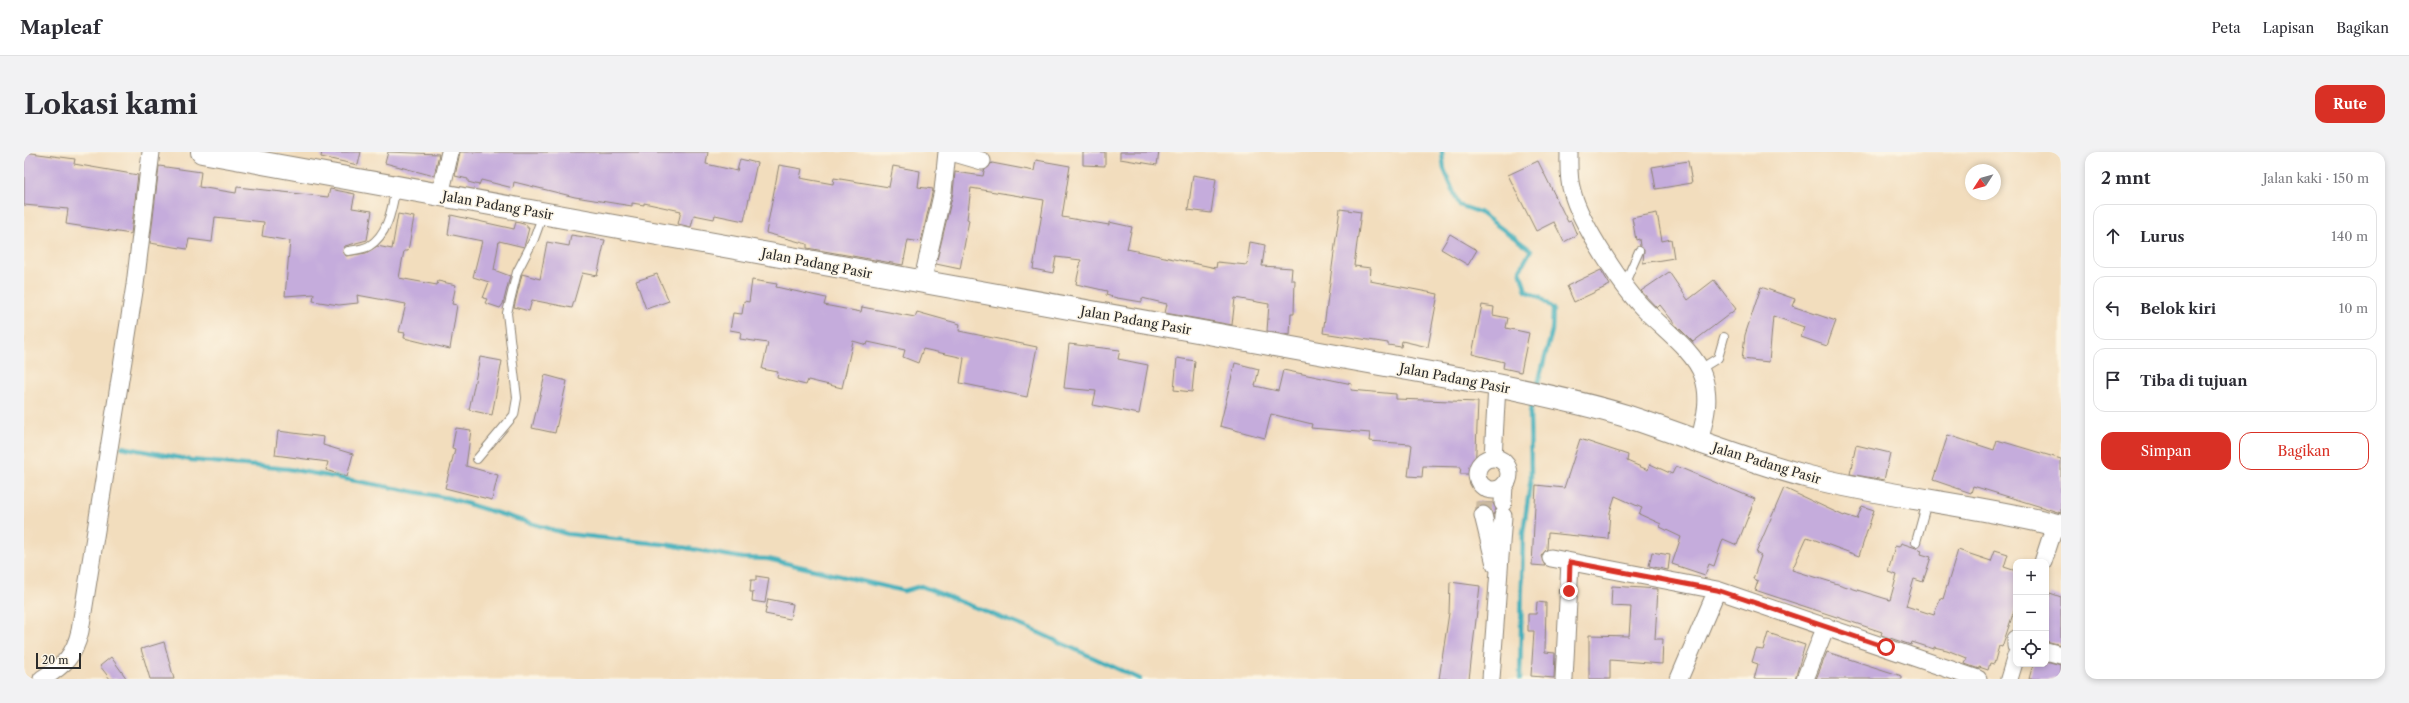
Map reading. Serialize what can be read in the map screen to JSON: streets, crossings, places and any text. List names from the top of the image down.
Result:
{
  "streets": {
    "highway": ["Jalan Padang Pasir"]
  },
  "scale_bar": "20 m",
  "north": "bottom left",
  "page": {
    "header": "Mapleaf",
    "nav": ["Peta", "Lapisan", "Bagikan"],
    "buttons": [
      "Rute",
      ["Simpan", "Bagikan"]
    ],
    "title": "Lokasi kami",
    "heading": ["2 mnt", "Jalan kaki · 150 m"],
    "list": [
      ["Lurus", "140 m"],
      ["Belok kiri", "10 m"],
      "Tiba di tujuan"
    ],
    "map_buttons": ["+", "−"],
    "scale": "20 m"
  }
}
